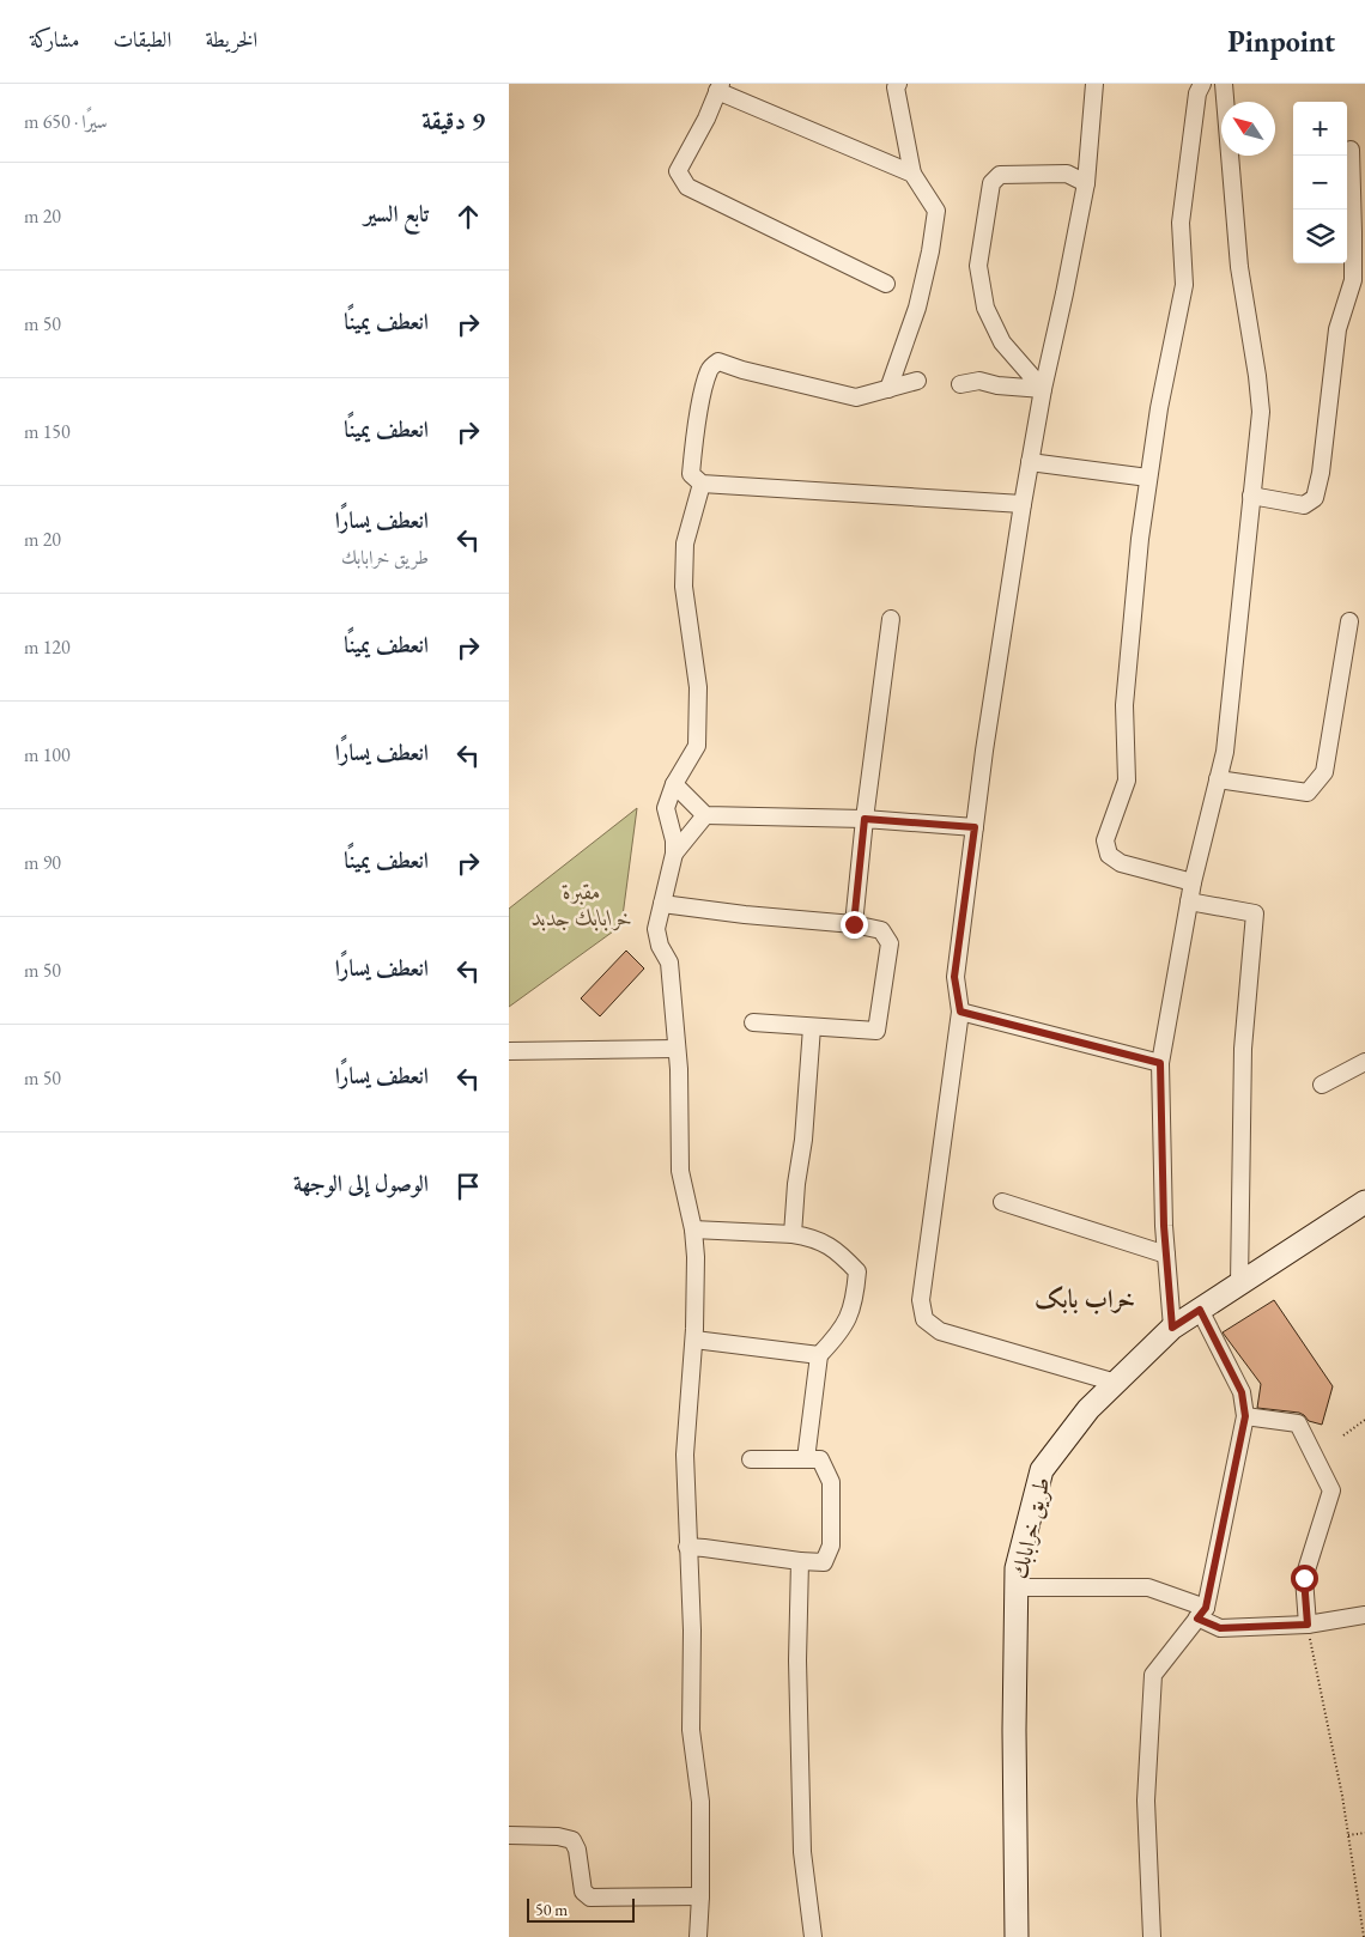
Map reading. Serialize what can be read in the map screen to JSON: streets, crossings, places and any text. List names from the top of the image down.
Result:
{
  "streets": {
    "main road": ["طريق خرابابك"]
  },
  "districts": ["خراب بابک"],
  "parks": ["مقبرة خرابابك جدبد"],
  "scale_bar": "50 m",
  "north": "top left",
  "page": {
    "header": "Pinpoint",
    "nav": ["الخريطة", "الطبقات", "مشاركة"],
    "heading": ["9 دقيقة", "سيرًا · 650 m"],
    "map_buttons": ["+", "−"],
    "list": [
      ["تابع السير", "20 m"],
      ["انعطف يمينًا", "50 m"],
      ["انعطف يمينًا", "150 m"],
      ["انعطف يسارًا", "طريق خرابابك", "20 m"],
      ["انعطف يمينًا", "120 m"],
      ["انعطف يسارًا", "100 m"],
      ["انعطف يمينًا", "90 m"],
      ["انعطف يسارًا", "50 m"],
      ["انعطف يسارًا", "50 m"],
      "الوصول إلى الوجهة"
    ],
    "scale": "50 m"
  }
}
